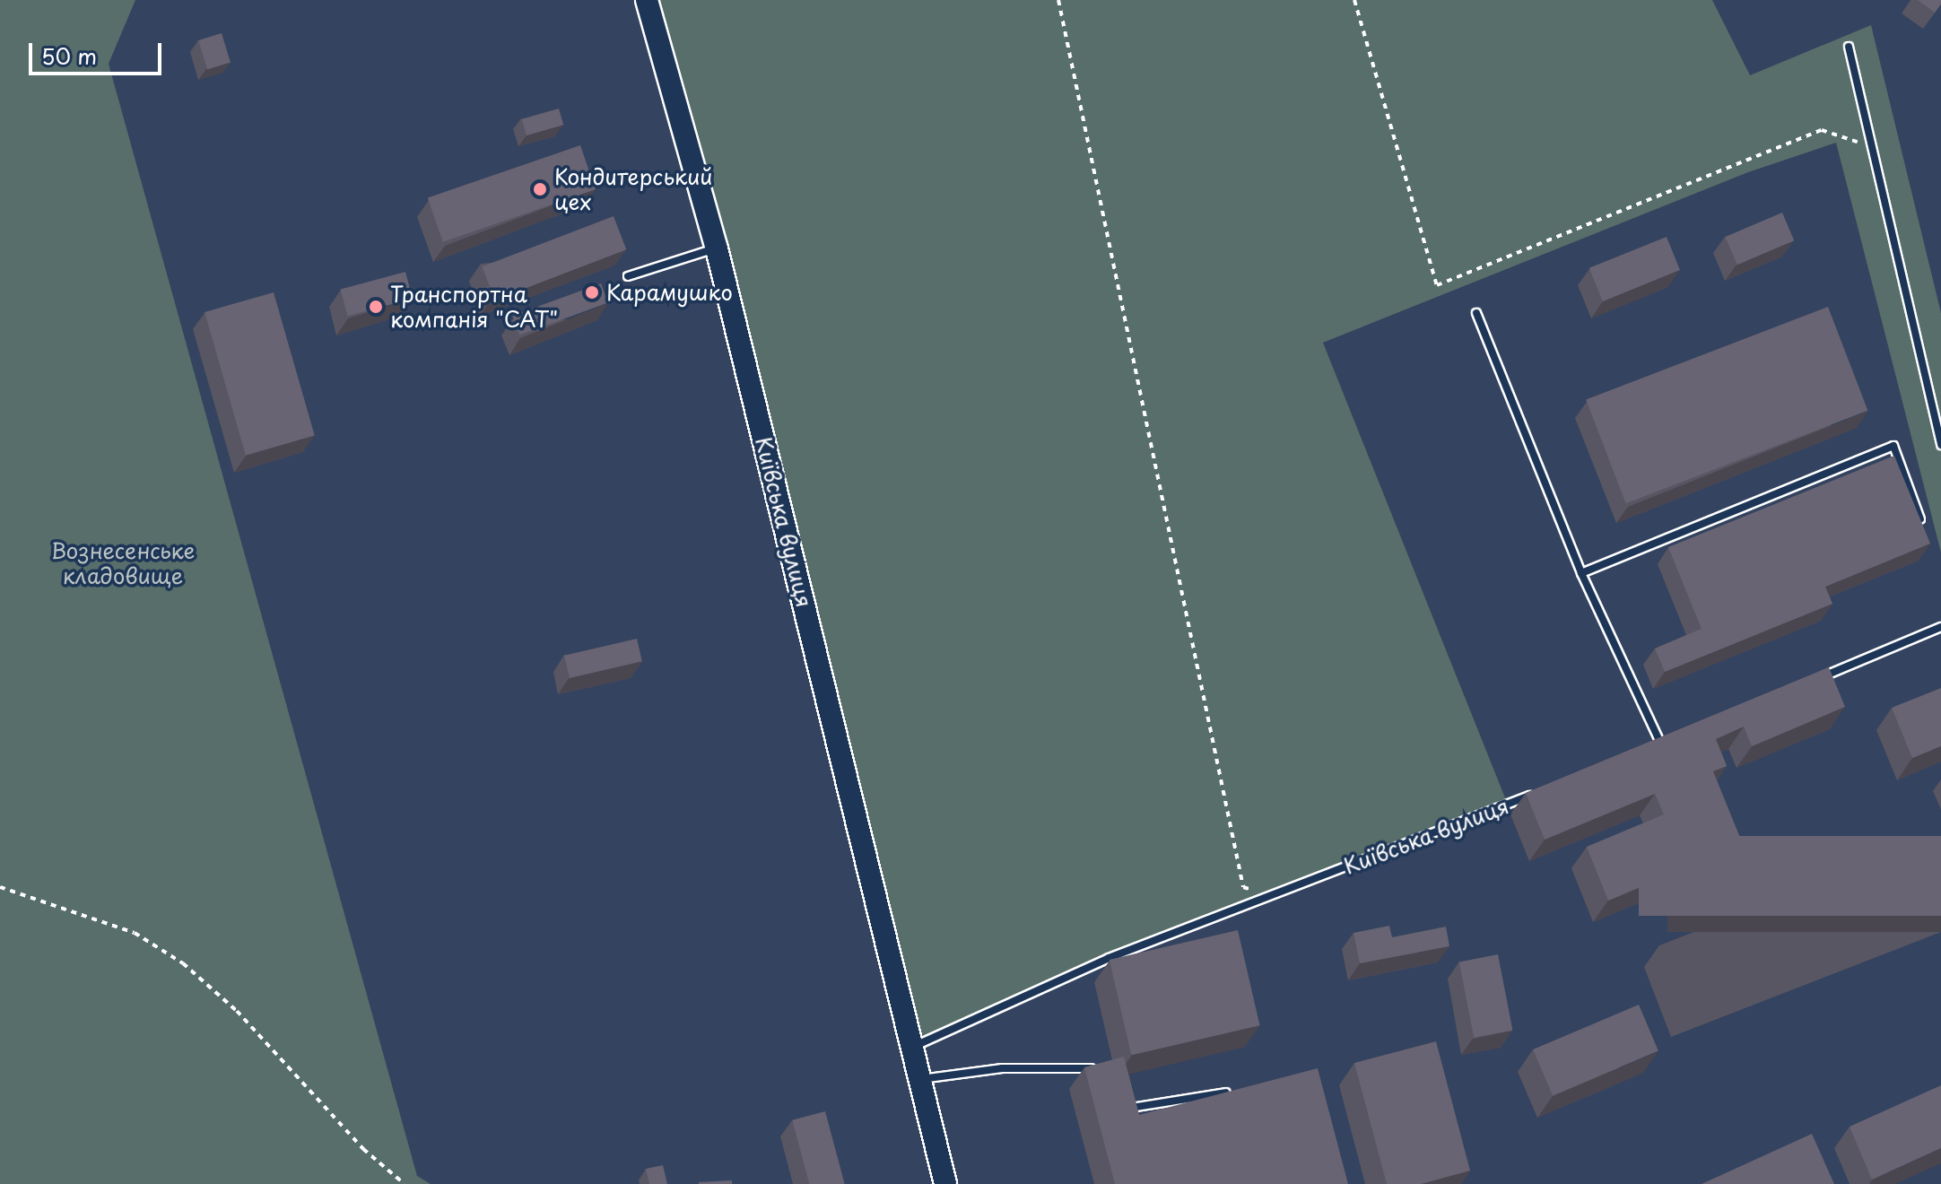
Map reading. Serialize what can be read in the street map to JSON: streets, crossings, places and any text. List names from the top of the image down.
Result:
{
  "streets": {
    "main road": ["Київська вулиця"]
  },
  "parks": ["Вознесенське кладовище"],
  "places": ["Кондитерський цех", "Карамушко", "Транспортна компанія \"САТ\""],
  "scale_bar": "50 m"
}
